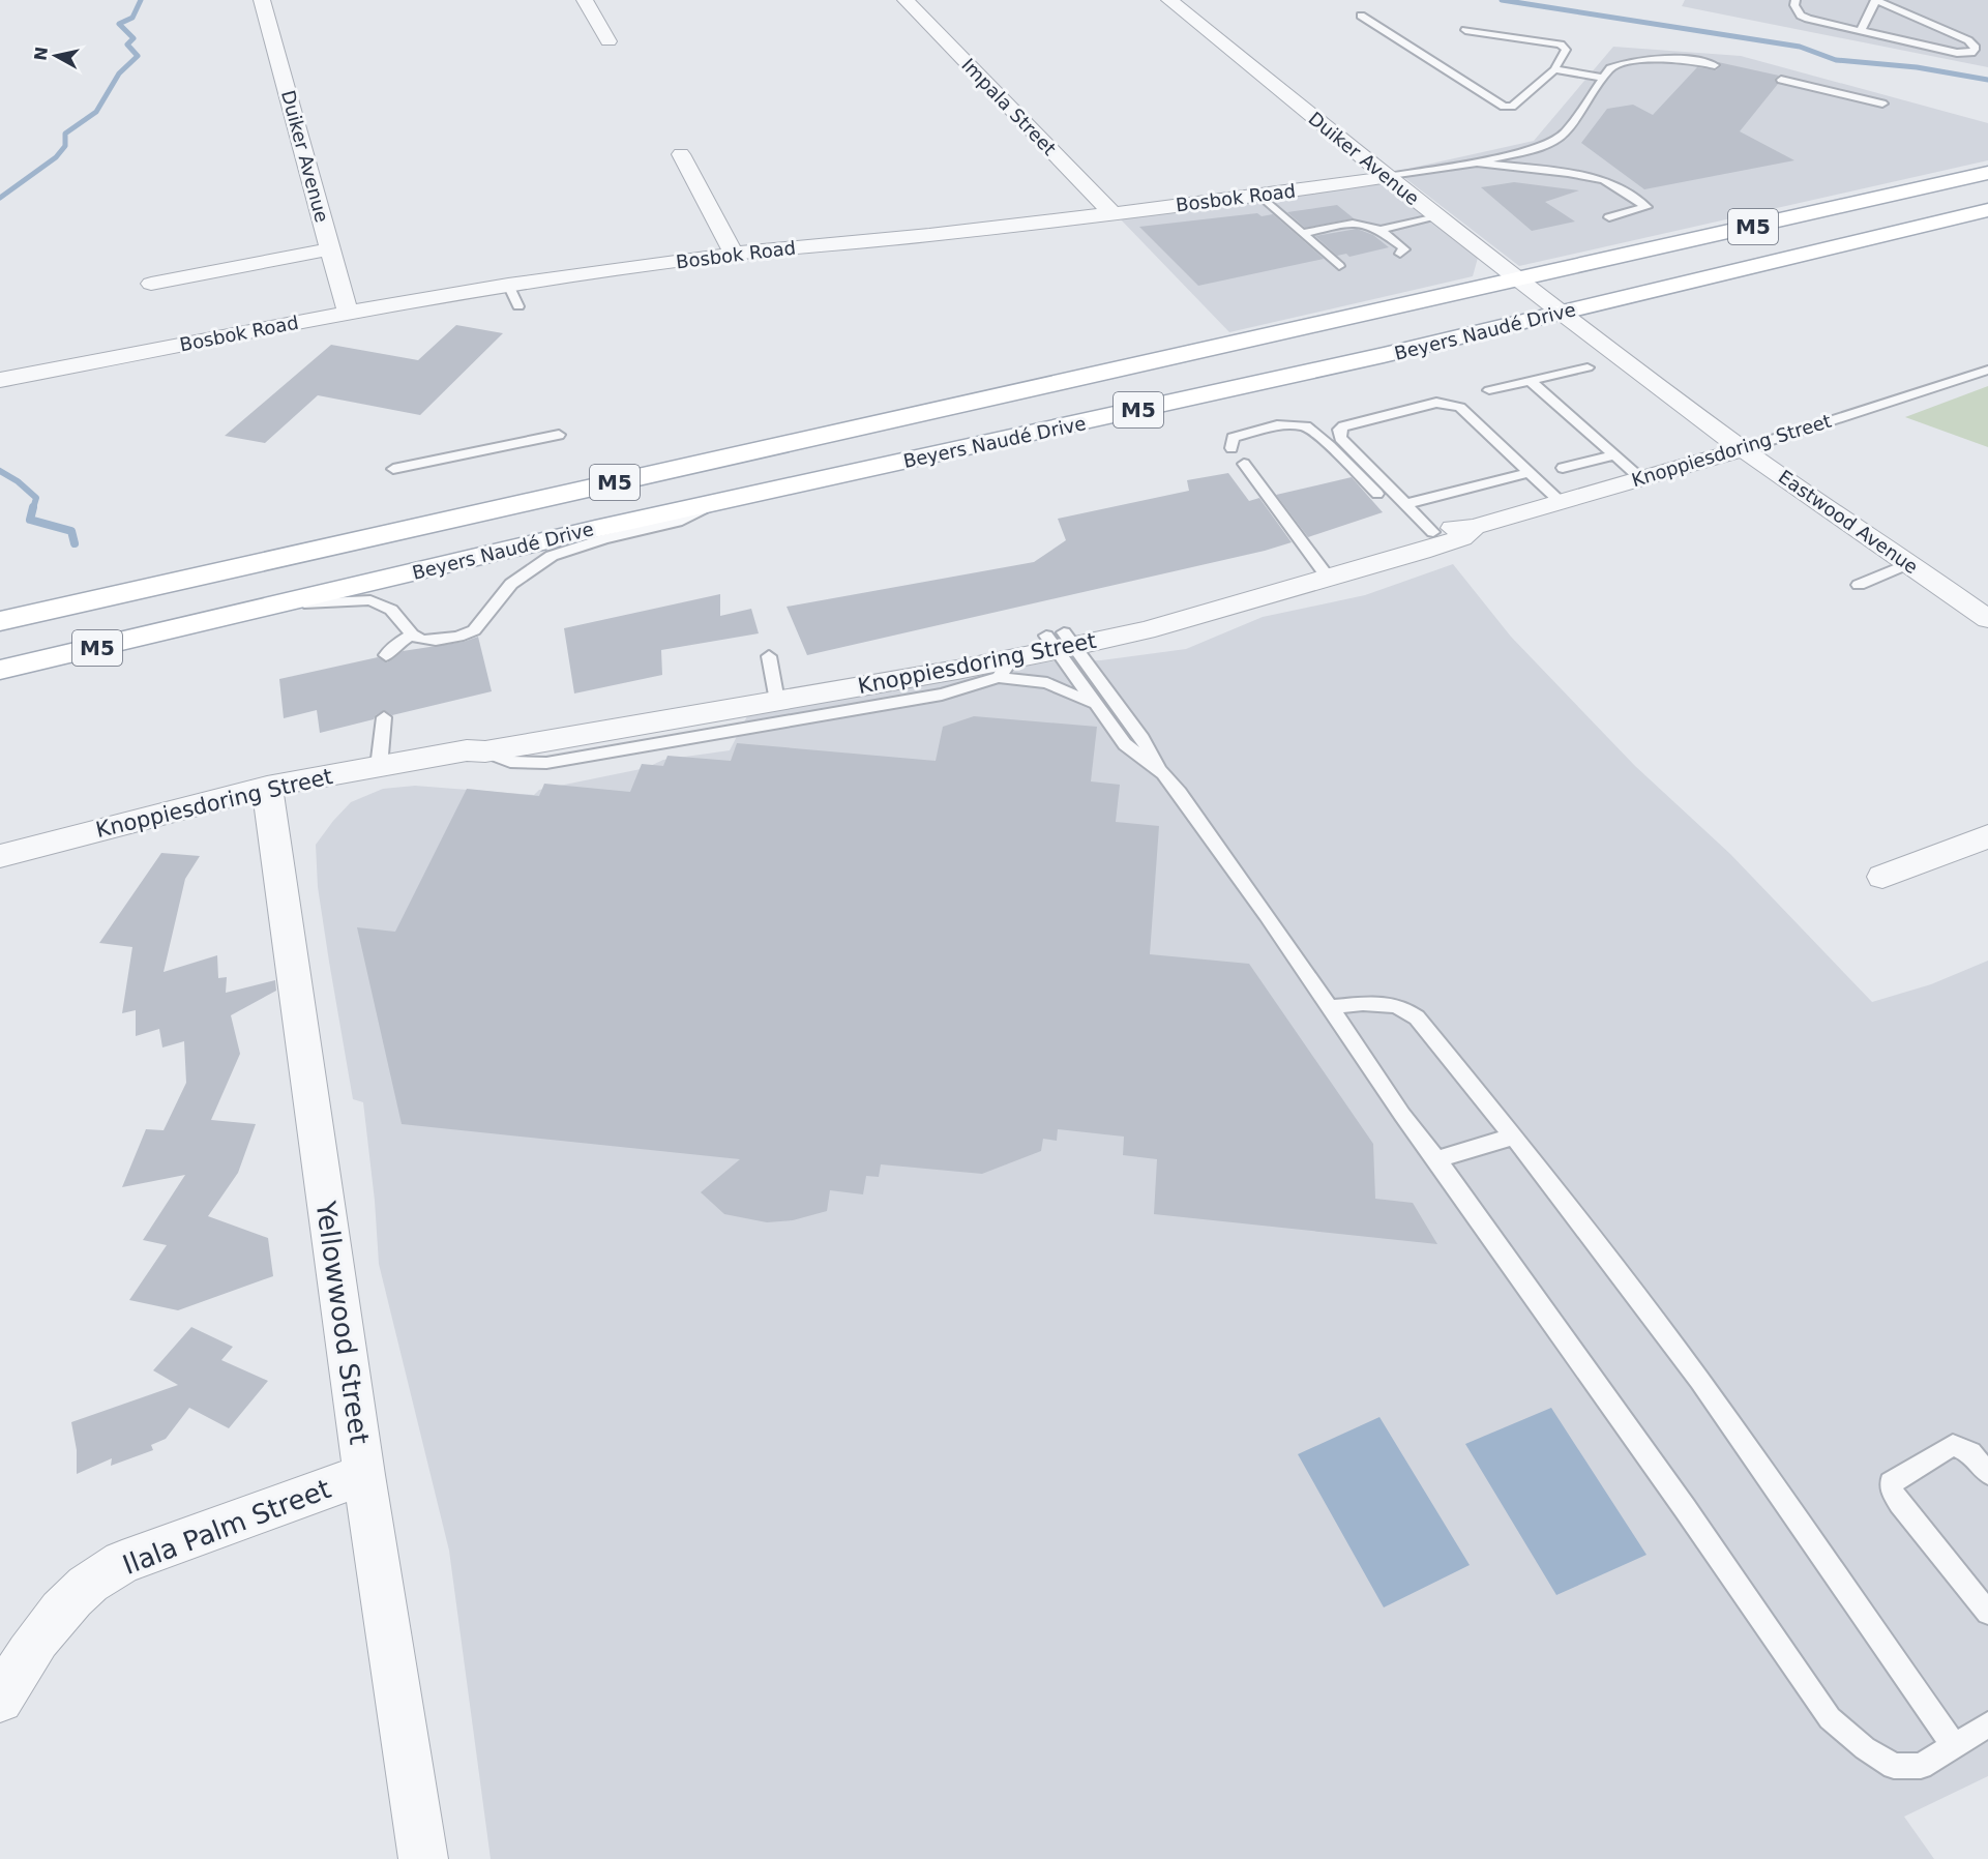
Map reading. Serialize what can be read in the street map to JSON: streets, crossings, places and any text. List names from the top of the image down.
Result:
{
  "streets": {
    "main road": ["M5", "Beyers Naudé Drive"],
    "street": [
      "Impala Street",
      "Duiker Avenue",
      "Bosbok Road",
      "Knoppiesdoring Street",
      "Eastwood Avenue",
      "Yellowwood Street",
      "Ilala Palm Street"
    ]
  },
  "crossings": [
    ["Impala Street", "Bosbok Road"],
    ["Duiker Avenue", "Bosbok Road"],
    ["Duiker Avenue", "Beyers Naudé Drive"],
    ["Duiker Avenue", "Eastwood Avenue"],
    ["Beyers Naudé Drive", "Eastwood Avenue"],
    ["Knoppiesdoring Street", "Eastwood Avenue"],
    ["Knoppiesdoring Street", "Yellowwood Street"],
    ["Yellowwood Street", "Ilala Palm Street"]
  ],
  "north": "left"
}
